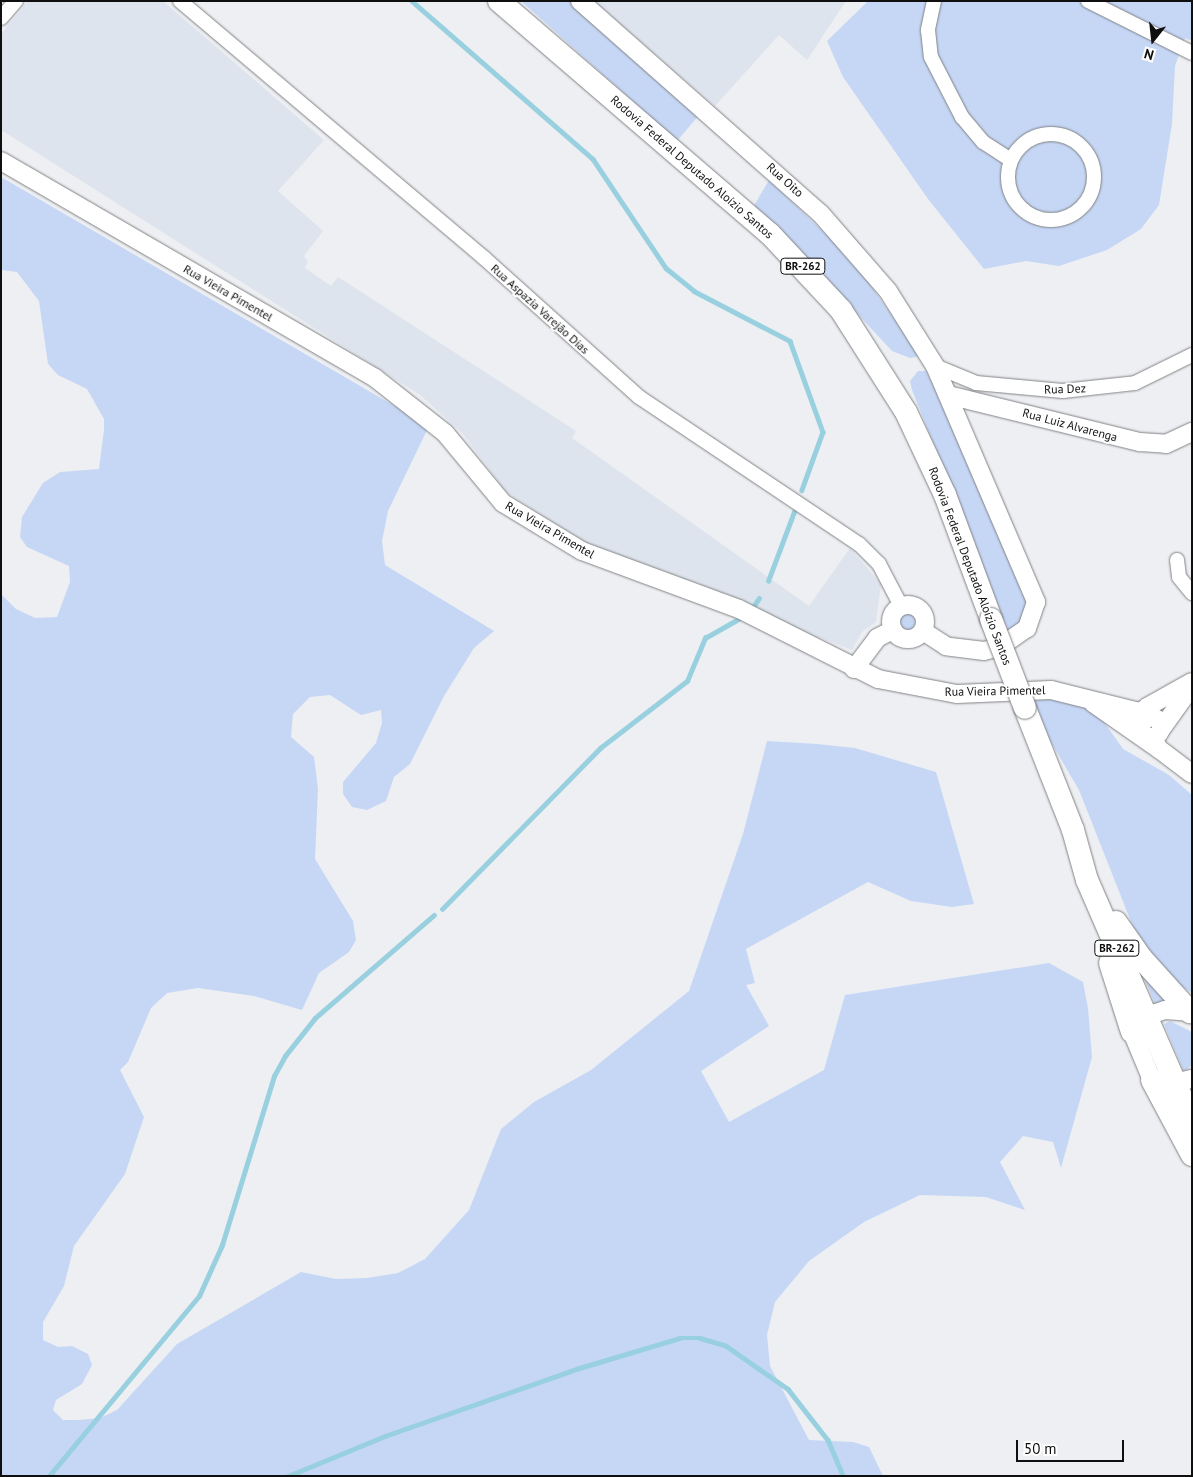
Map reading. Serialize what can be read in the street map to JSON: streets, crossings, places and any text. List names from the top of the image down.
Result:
{
  "streets": {
    "highway": ["Rodovia Federal Deputado Aloízio Santos", "BR-262"],
    "street": [
      "Rua Oito",
      "Rua Vieira Pimentel",
      "Rua Aspazia Varejão Dias",
      "Rua Dez",
      "Rua Luiz Alvarenga"
    ]
  },
  "crossings": [
    ["Rua Oito", "Rua Aspazia Varejão Dias"],
    ["Rua Oito", "Rua Dez"],
    ["Rua Oito", "Rua Luiz Alvarenga"]
  ],
  "scale_bar": "50 m",
  "north": "bottom"
}
